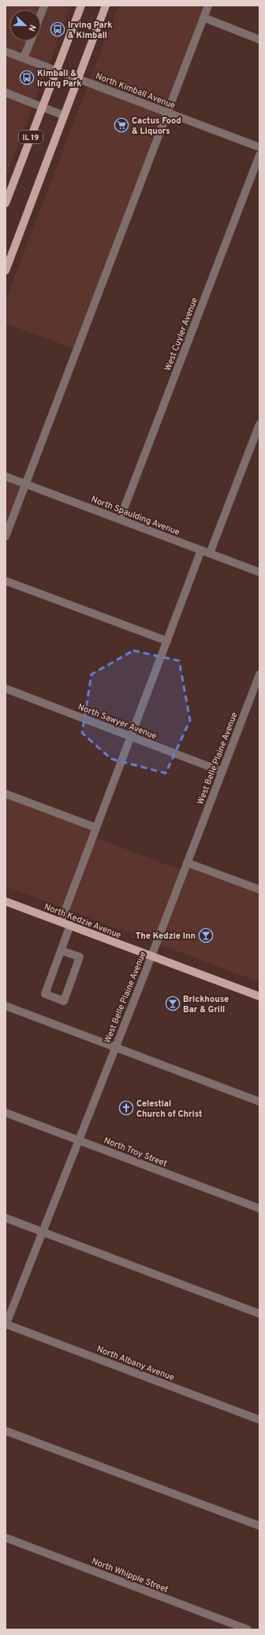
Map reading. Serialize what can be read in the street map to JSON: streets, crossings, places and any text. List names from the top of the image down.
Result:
{
  "streets": {
    "main road": ["IL 19", "North Kedzie Avenue"],
    "street": [
      "North Kimball Avenue",
      "West Cuyler Avenue",
      "North Spaulding Avenue",
      "North Sawyer Avenue",
      "West Belle Plaine Avenue",
      "North Troy Street",
      "North Albany Avenue",
      "North Whipple Street"
    ]
  },
  "crossings": [
    ["North Kimball Avenue", "IL 19"],
    ["West Cuyler Avenue", "North Spaulding Avenue"],
    ["North Sawyer Avenue", "West Belle Plaine Avenue"],
    ["West Belle Plaine Avenue", "North Kedzie Avenue"],
    ["West Belle Plaine Avenue", "North Troy Street"],
    ["West Belle Plaine Avenue", "North Albany Avenue"]
  ],
  "places": {
    "bus stop": ["Irving Park & Kimball", "Kimball & Irving Park"],
    "supermarket": ["Cactus Food & Liquors"],
    "bar": ["The Kedzie Inn", "Brickhouse Bar & Grill"],
    "church": ["Celestial Church of Christ"]
  },
  "north": "right"
}
